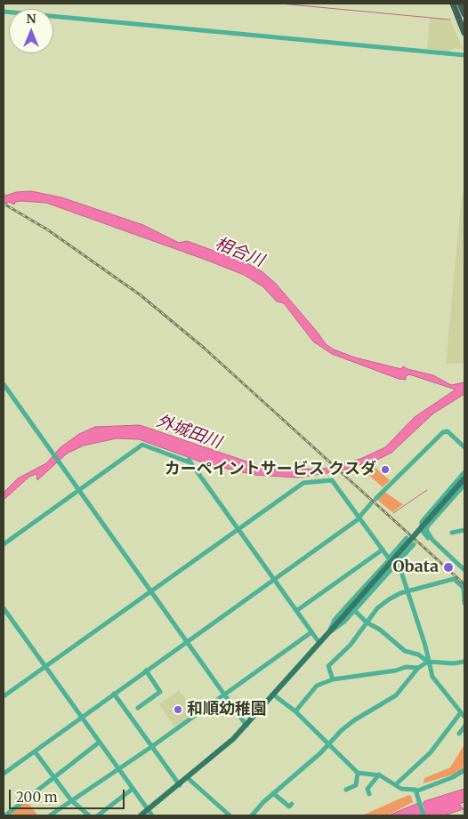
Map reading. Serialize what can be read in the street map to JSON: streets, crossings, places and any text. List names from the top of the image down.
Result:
{
  "water": ["相合川", "外城田川"],
  "places": ["カーペイントサービス クスダ", "Obata", "和順幼稚園"],
  "scale_bar": "200 m",
  "north": "top"
}
